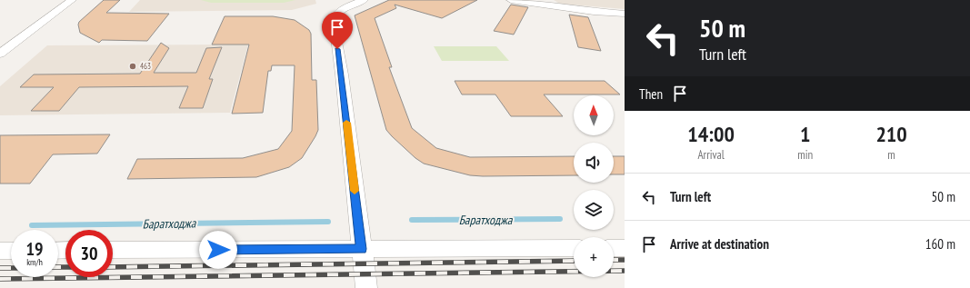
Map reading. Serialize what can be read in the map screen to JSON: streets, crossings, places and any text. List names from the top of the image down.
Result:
{
  "water": ["Баратходжа"],
  "places": ["463"],
  "north": "top",
  "page": {
    "turn": ["50 m", "Turn left"],
    "then": "Then",
    "map_buttons": "+",
    "eta": [
      "14:00",
      "Arrival",
      "1",
      "min",
      "210",
      "m"
    ],
    "list": [
      {
        "name": "Turn left",
        "value": "50 m"
      },
      {
        "name": "Arrive at destination",
        "value": "160 m"
      }
    ],
    "speed": "19 km/h",
    "limit": "30"
  }
}
